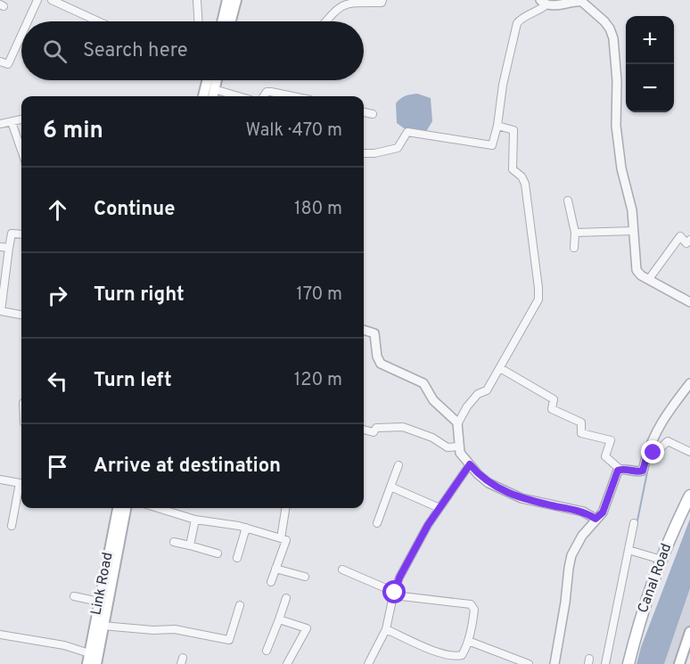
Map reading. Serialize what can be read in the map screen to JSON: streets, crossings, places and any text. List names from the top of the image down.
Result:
{
  "streets": {
    "main road": ["Canal Road", "Link Road"]
  },
  "page": {
    "map_buttons": ["+", "−"],
    "search": "Search here",
    "heading": ["6 min", "Walk · 470 m"],
    "list": [
      ["Continue", "180 m"],
      ["Turn right", "170 m"],
      ["Turn left", "120 m"],
      "Arrive at destination"
    ]
  }
}
